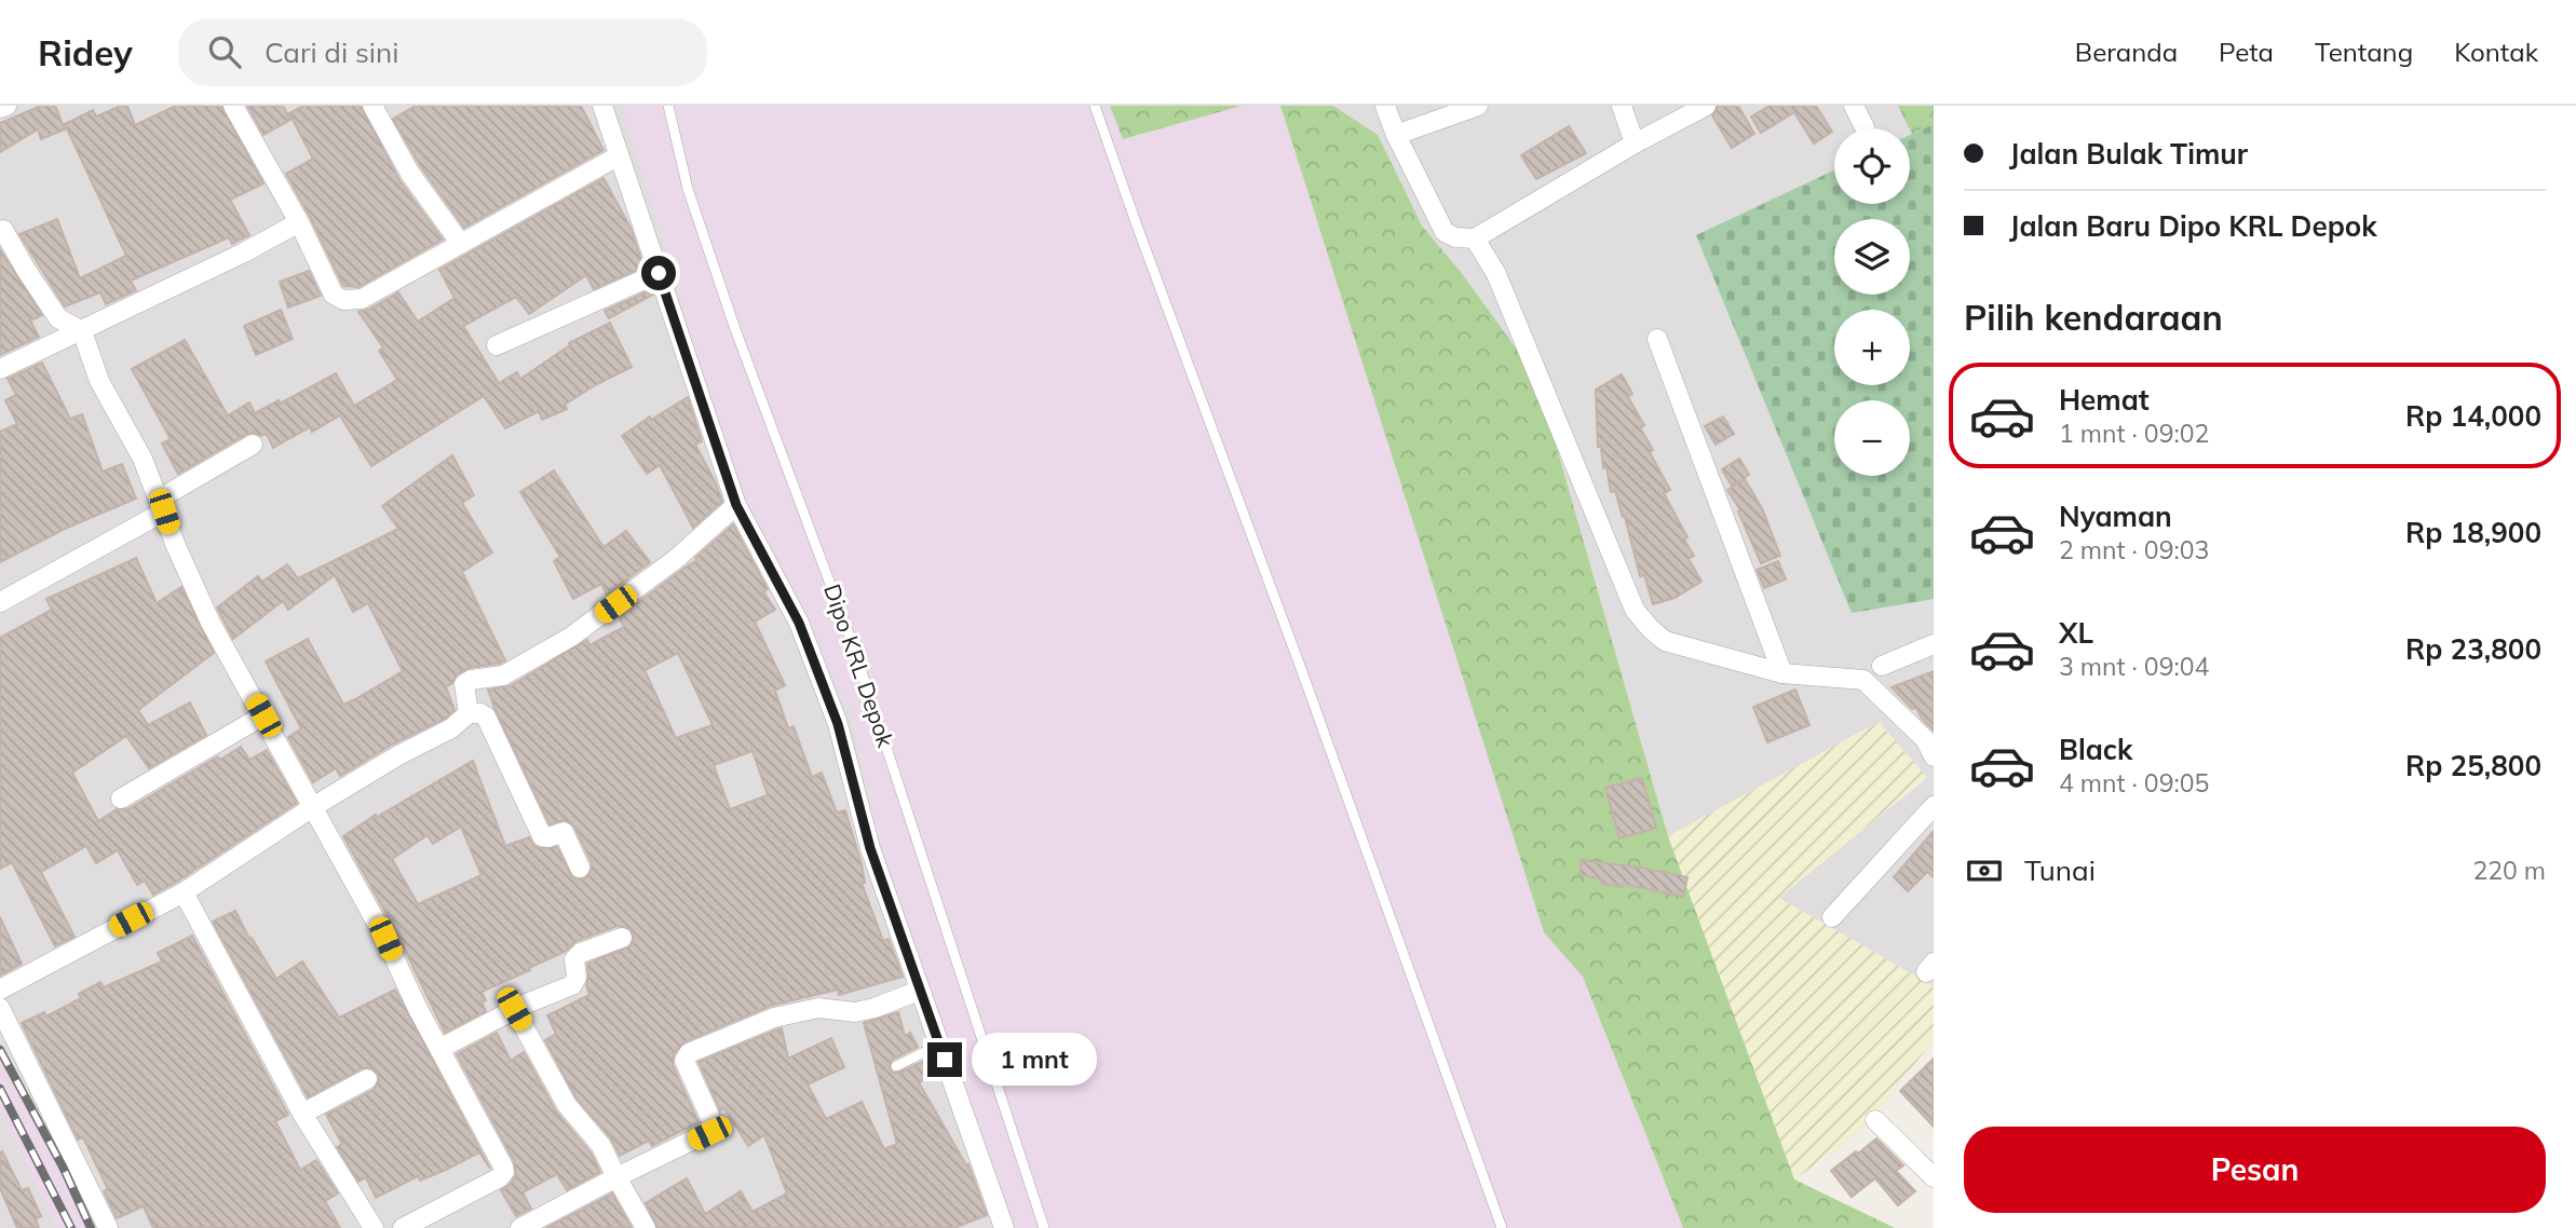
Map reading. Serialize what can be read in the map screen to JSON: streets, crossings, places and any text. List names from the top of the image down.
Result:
{
  "streets": {
    "lane": ["Dipo KRL Depok"]
  },
  "page": {
    "header": "Ridey",
    "search": "Cari di sini",
    "nav": [
      "Beranda",
      "Peta",
      "Tentang",
      "Kontak"
    ],
    "banner": ["Jalan Bulak Timur", "Jalan Baru Dipo KRL Depok"],
    "map_buttons": ["+", "−"],
    "heading": "Pilih kendaraan",
    "list": [
      {
        "name": "Hemat",
        "note": "1 mnt · 09:02",
        "value": "Rp 14,000"
      },
      {
        "name": "Nyaman",
        "note": "2 mnt · 09:03",
        "value": "Rp 18,900"
      },
      {
        "name": "XL",
        "note": "3 mnt · 09:04",
        "value": "Rp 23,800"
      },
      {
        "name": "Black",
        "note": "4 mnt · 09:05",
        "value": "Rp 25,800"
      }
    ],
    "pay": ["Tunai", "220 m"],
    "bubble": "1 mnt",
    "buttons": "Pesan"
  }
}
